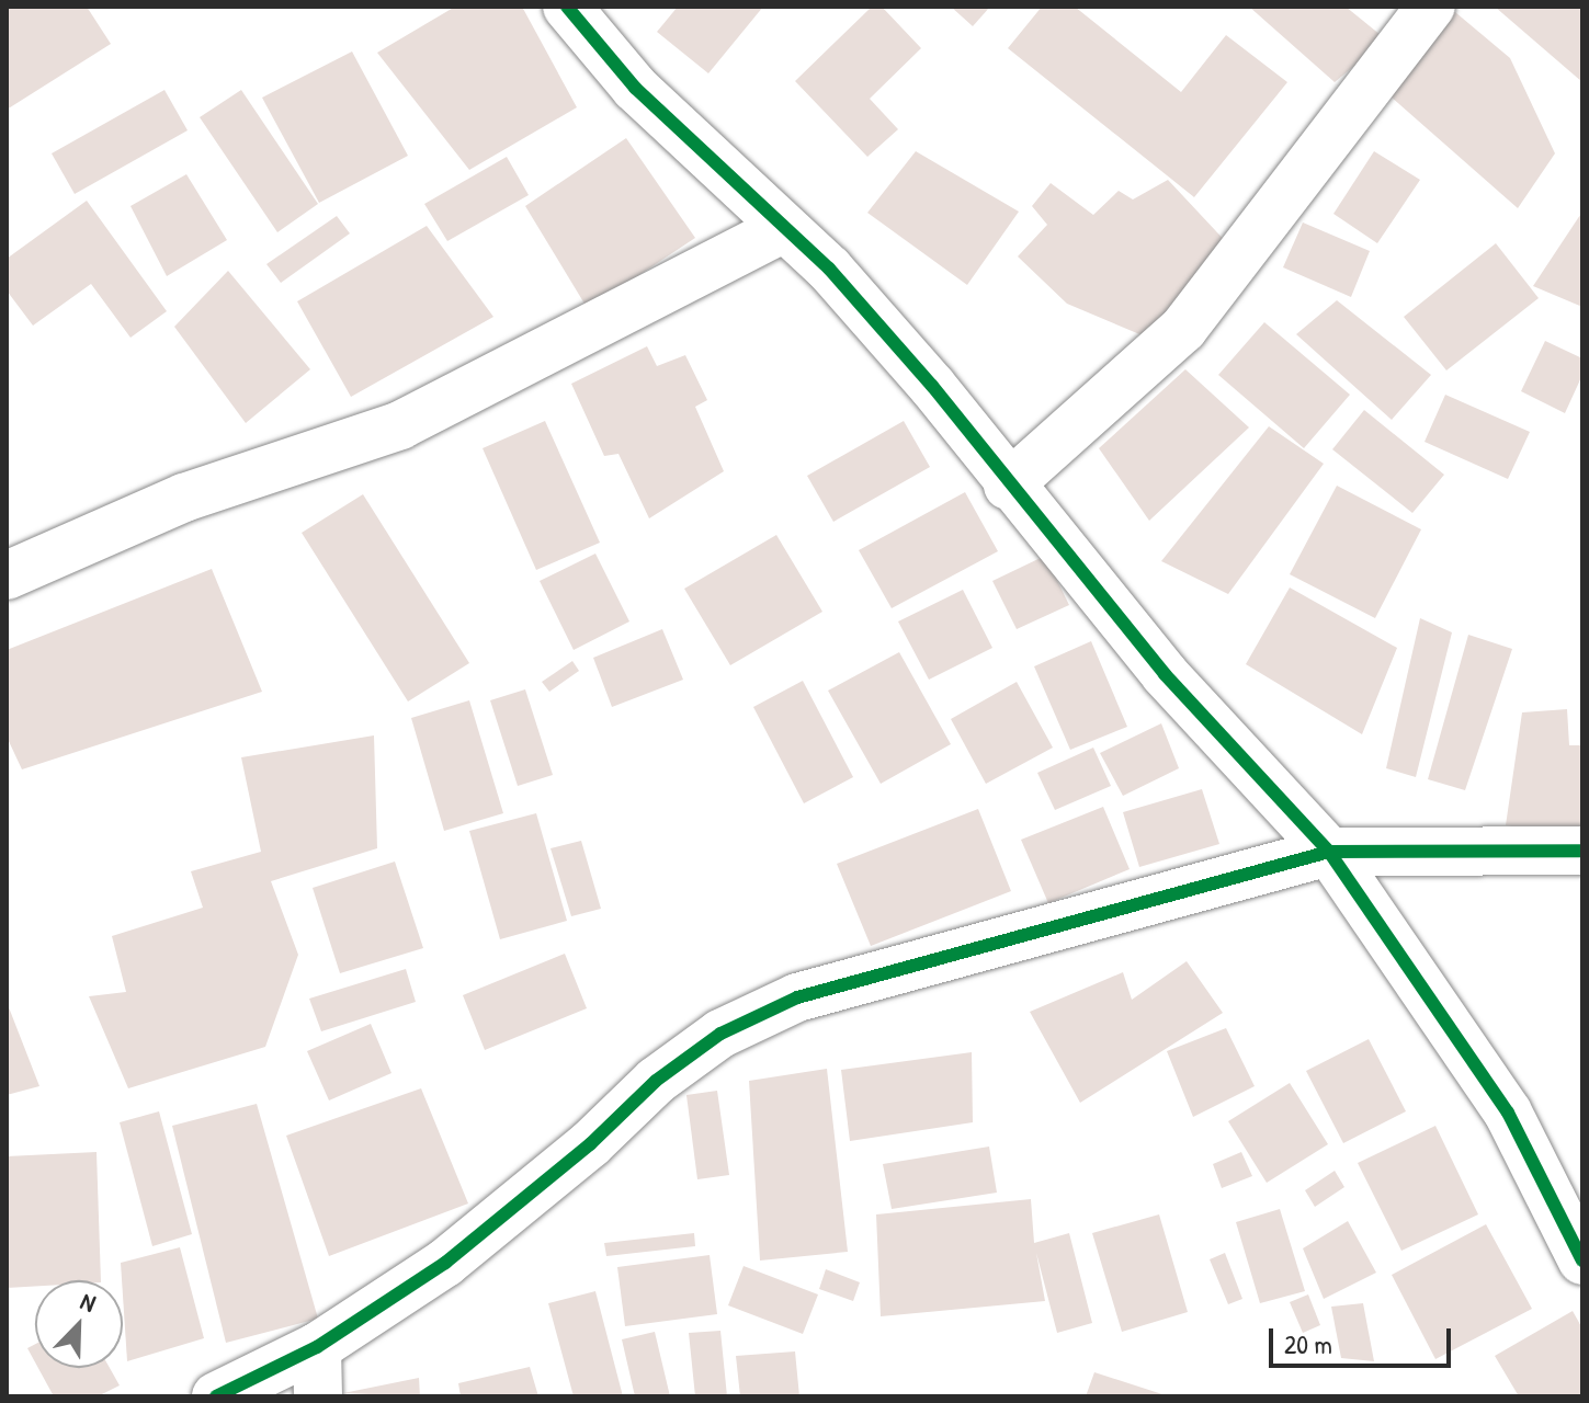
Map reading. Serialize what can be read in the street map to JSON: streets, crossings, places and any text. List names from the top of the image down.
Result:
{
  "scale_bar": "20 m",
  "north": "top right"
}
